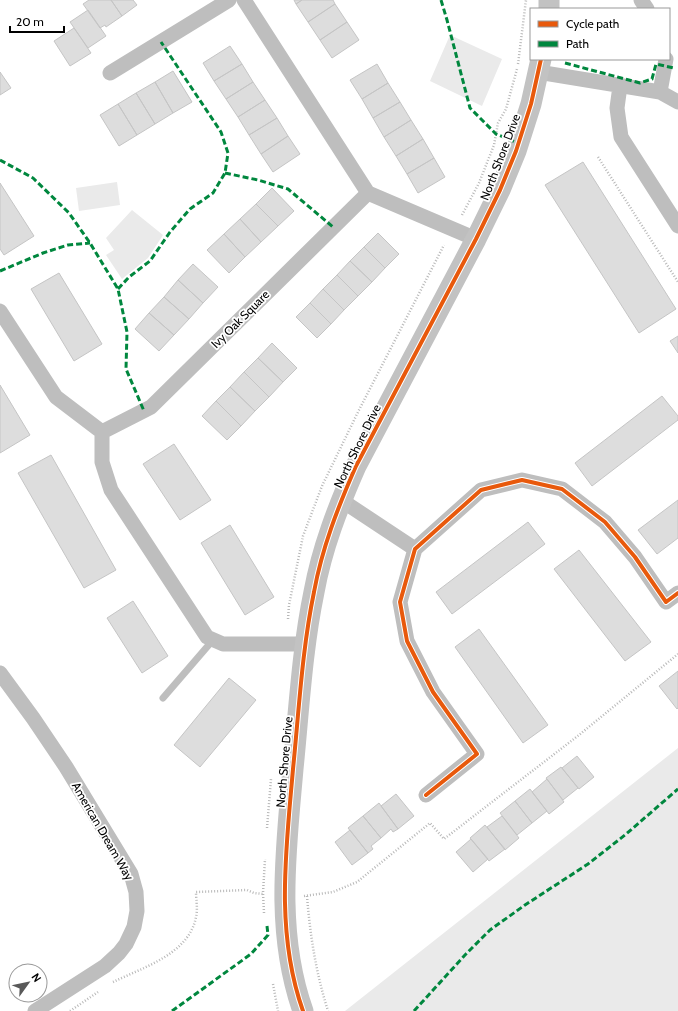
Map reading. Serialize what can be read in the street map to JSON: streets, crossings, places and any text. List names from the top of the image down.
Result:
{
  "streets": {
    "street": ["North Shore Drive", "Ivy Oak Square", "American Dream Way"]
  },
  "legend": ["Cycle path", "Path"],
  "scale_bar": "20 m",
  "north": "top right"
}
